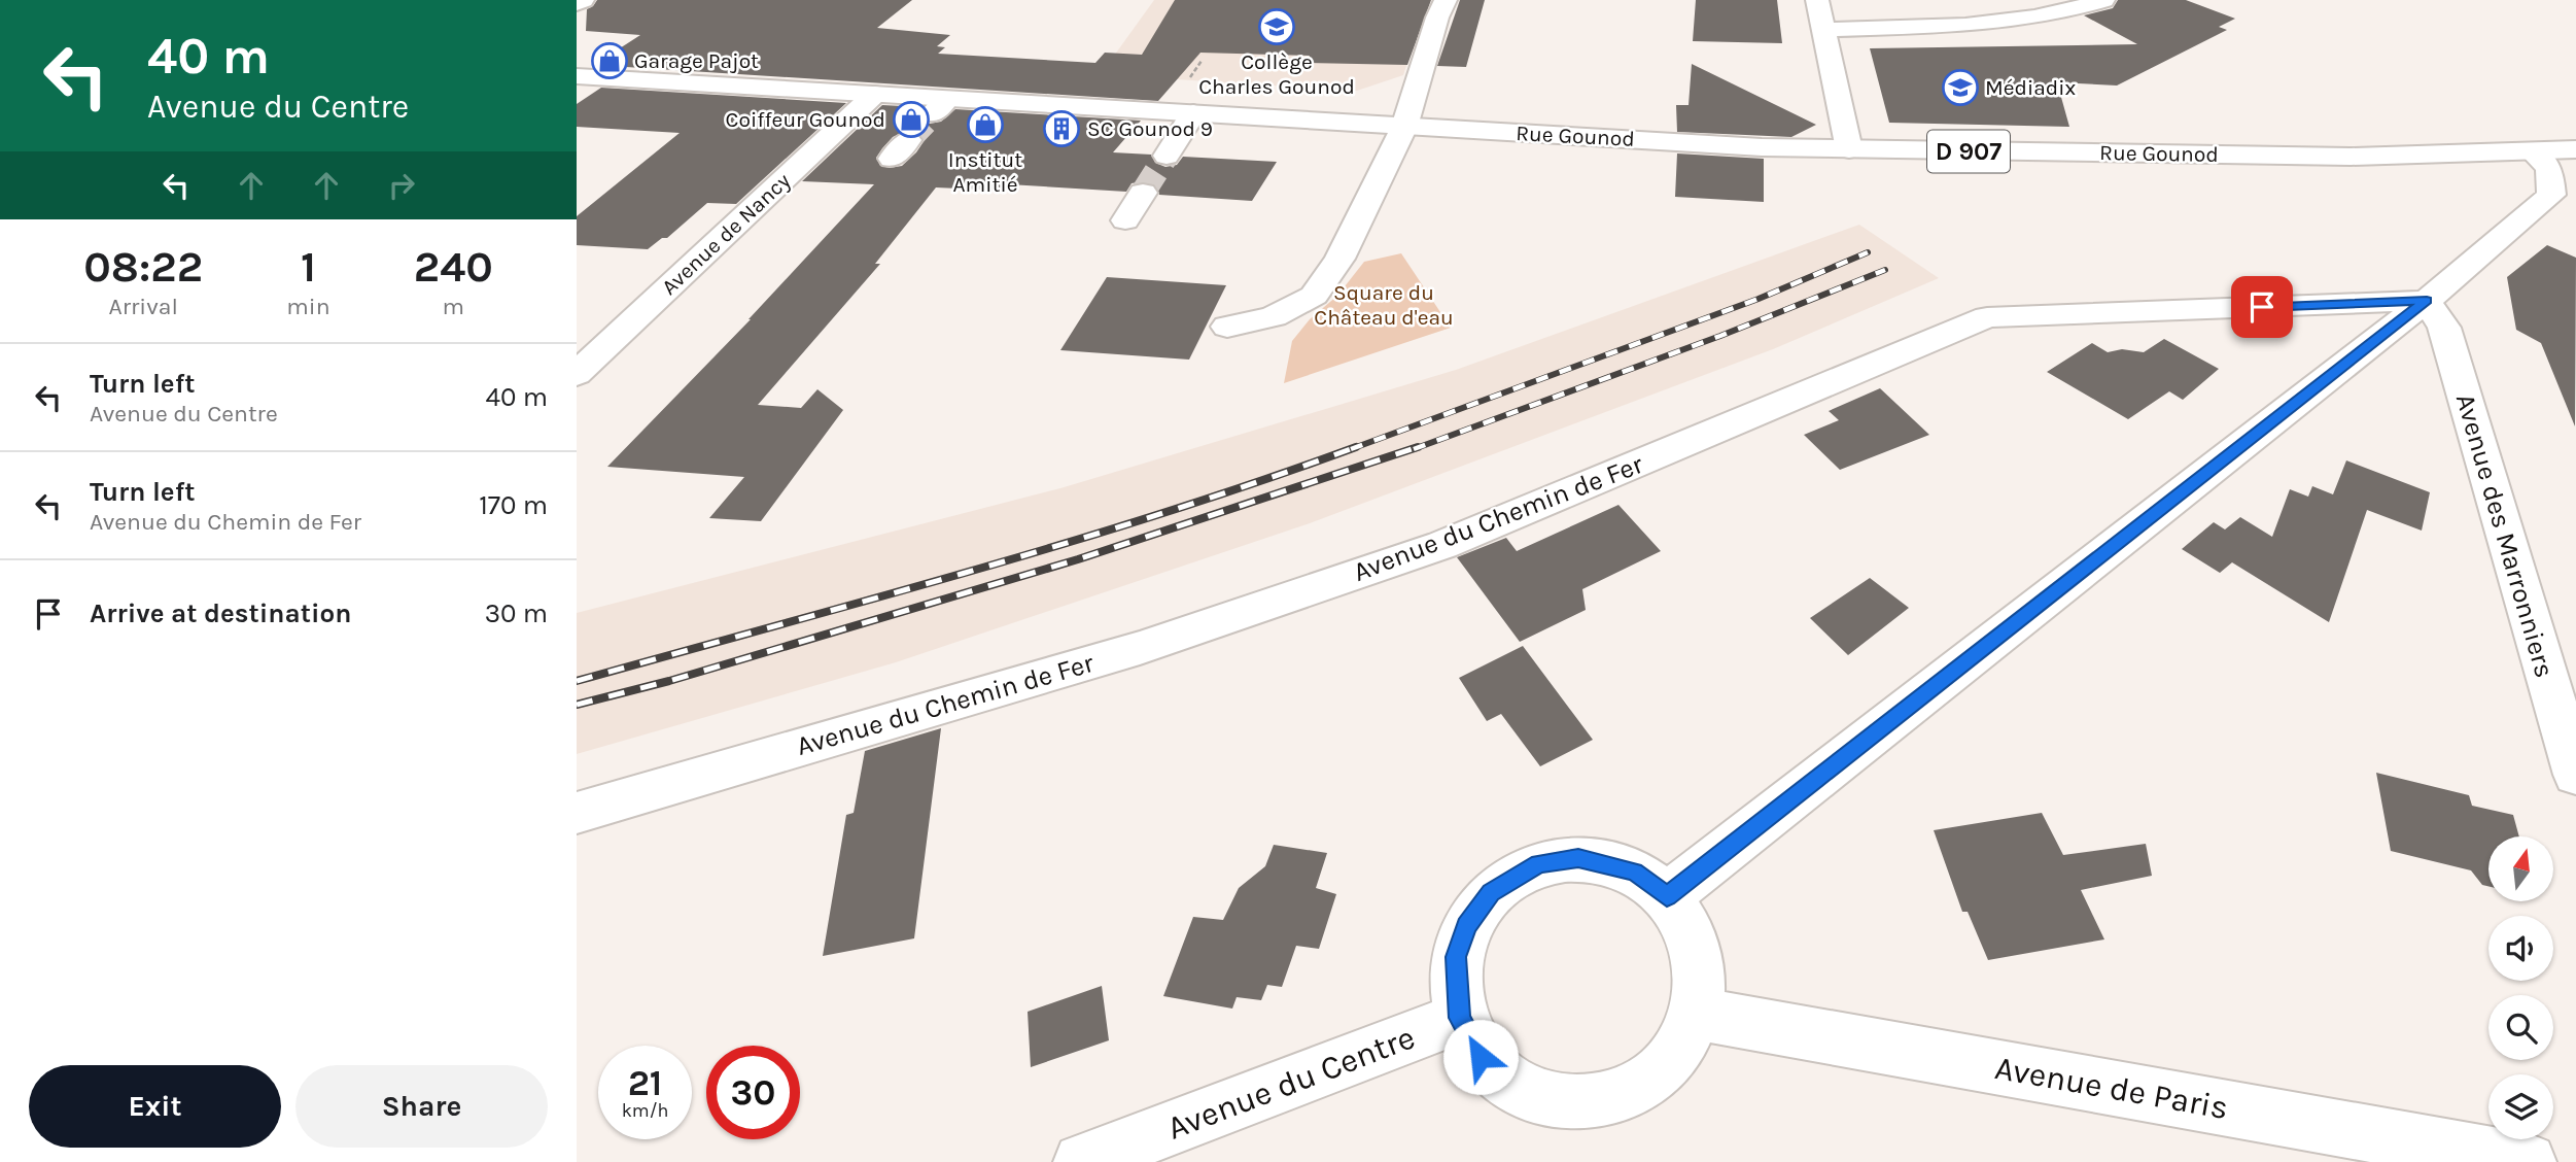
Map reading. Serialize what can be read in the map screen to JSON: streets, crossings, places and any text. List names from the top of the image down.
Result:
{
  "streets": {
    "street": [
      "Rue Gounod",
      "D 907",
      "Avenue de Nancy",
      "Avenue du Chemin de Fer",
      "Avenue des Marronniers",
      "Avenue du Centre",
      "Avenue de Paris"
    ]
  },
  "crossings": [
    ["Rue Gounod", "Avenue de Nancy"],
    ["Avenue du Chemin de Fer", "Avenue des Marronniers"],
    ["Avenue du Centre", "Avenue de Paris"]
  ],
  "parks": ["Square du Château d'eau"],
  "places": {
    "school or university": ["Collège Charles Gounod", "Médiadix"],
    "shop": ["Garage Pajot", "Coiffeur Gounod", "Institut Amitié"],
    "building": ["SC Gounod 9"]
  },
  "north": "top",
  "page": {
    "turn": ["40 m", "Avenue du Centre"],
    "eta": [
      "08:22",
      "Arrival",
      "1",
      "min",
      "240",
      "m"
    ],
    "list": [
      {
        "name": "Turn left",
        "note": "Avenue du Centre",
        "value": "40 m"
      },
      {
        "name": "Turn left",
        "note": "Avenue du Chemin de Fer",
        "value": "170 m"
      },
      {
        "name": "Arrive at destination",
        "value": "30 m"
      }
    ],
    "speed": "21 km/h",
    "limit": "30",
    "buttons": ["Exit", "Share"]
  }
}
